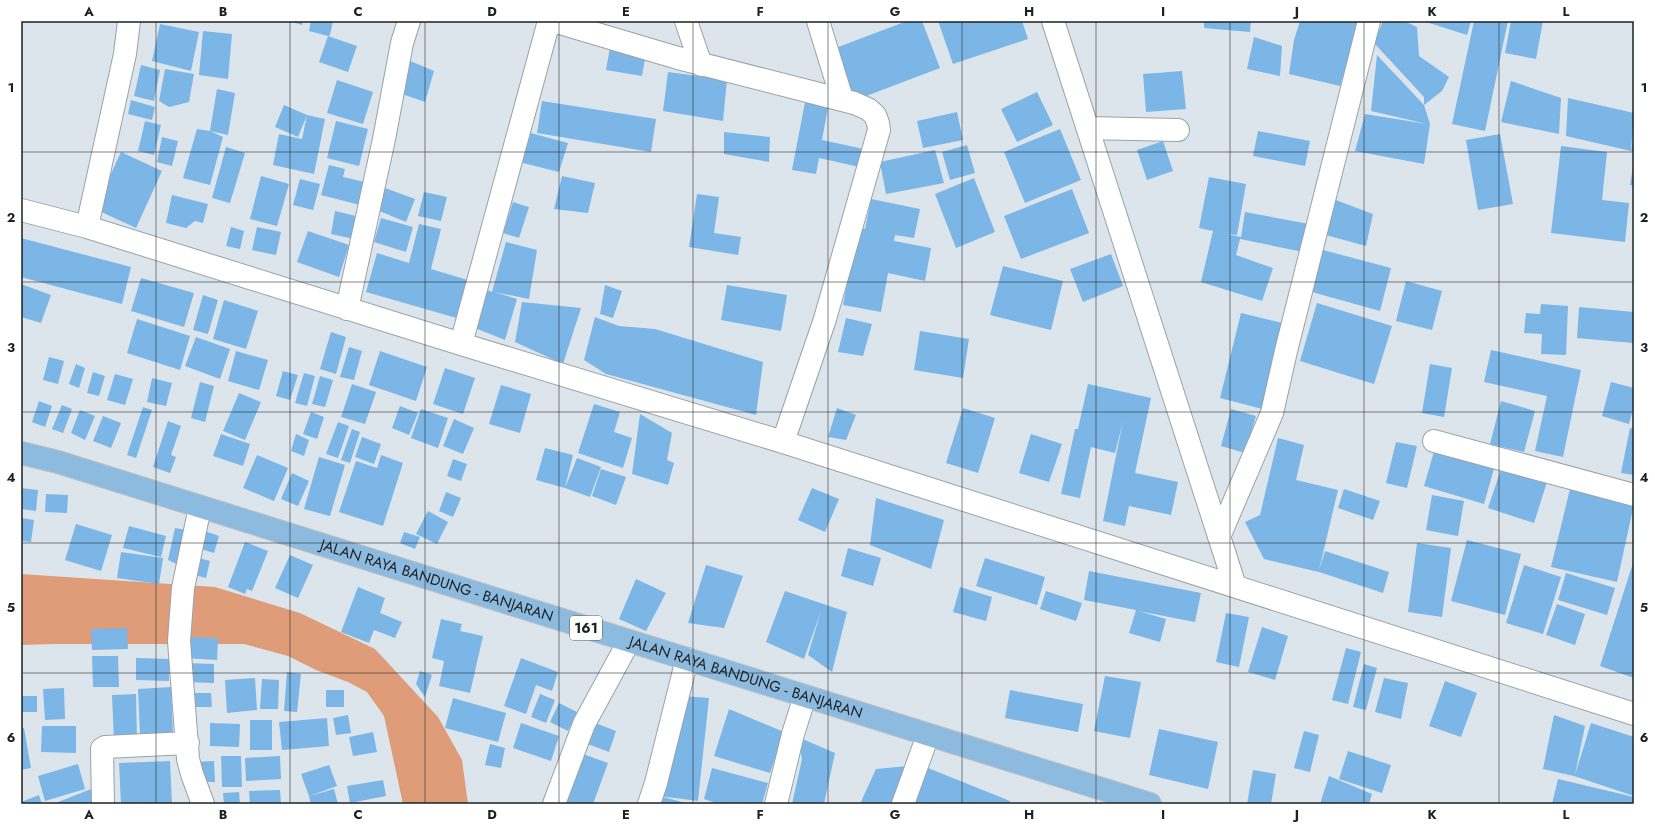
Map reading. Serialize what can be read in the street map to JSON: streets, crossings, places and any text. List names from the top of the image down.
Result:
{
  "streets": {
    "main road": ["JALAN RAYA BANDUNG - BANJARAN", "161"]
  },
  "grid": {
    "columns": [
      "A",
      "B",
      "C",
      "D",
      "E",
      "F",
      "G",
      "H",
      "I",
      "J",
      "K",
      "L"
    ],
    "rows": [
      "1",
      "2",
      "3",
      "4",
      "5",
      "6"
    ]
  }
}
